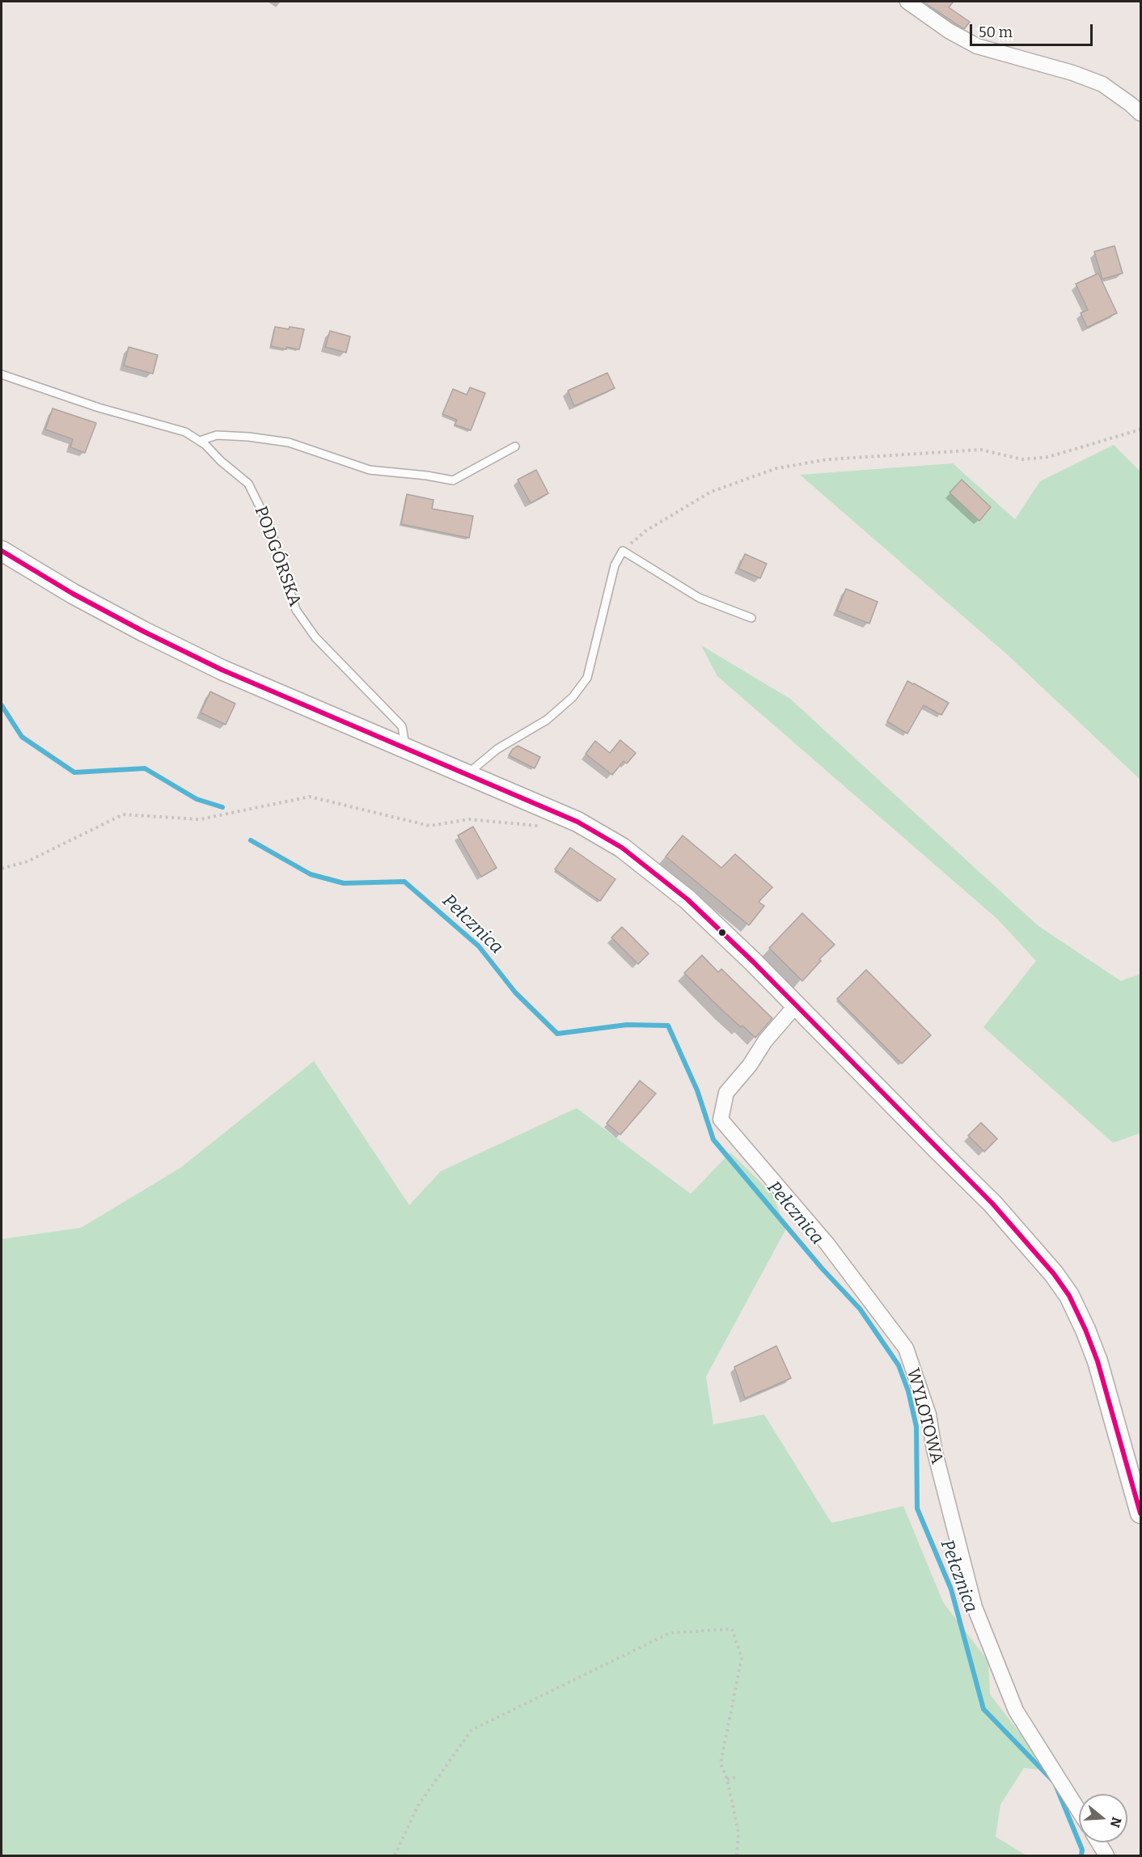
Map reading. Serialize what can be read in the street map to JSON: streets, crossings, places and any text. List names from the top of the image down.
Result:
{
  "streets": {
    "street": ["WYLOTOWA"],
    "lane": ["PODGÓRSKA"]
  },
  "water": ["Pełcznica"],
  "scale_bar": "50 m",
  "north": "right"
}
